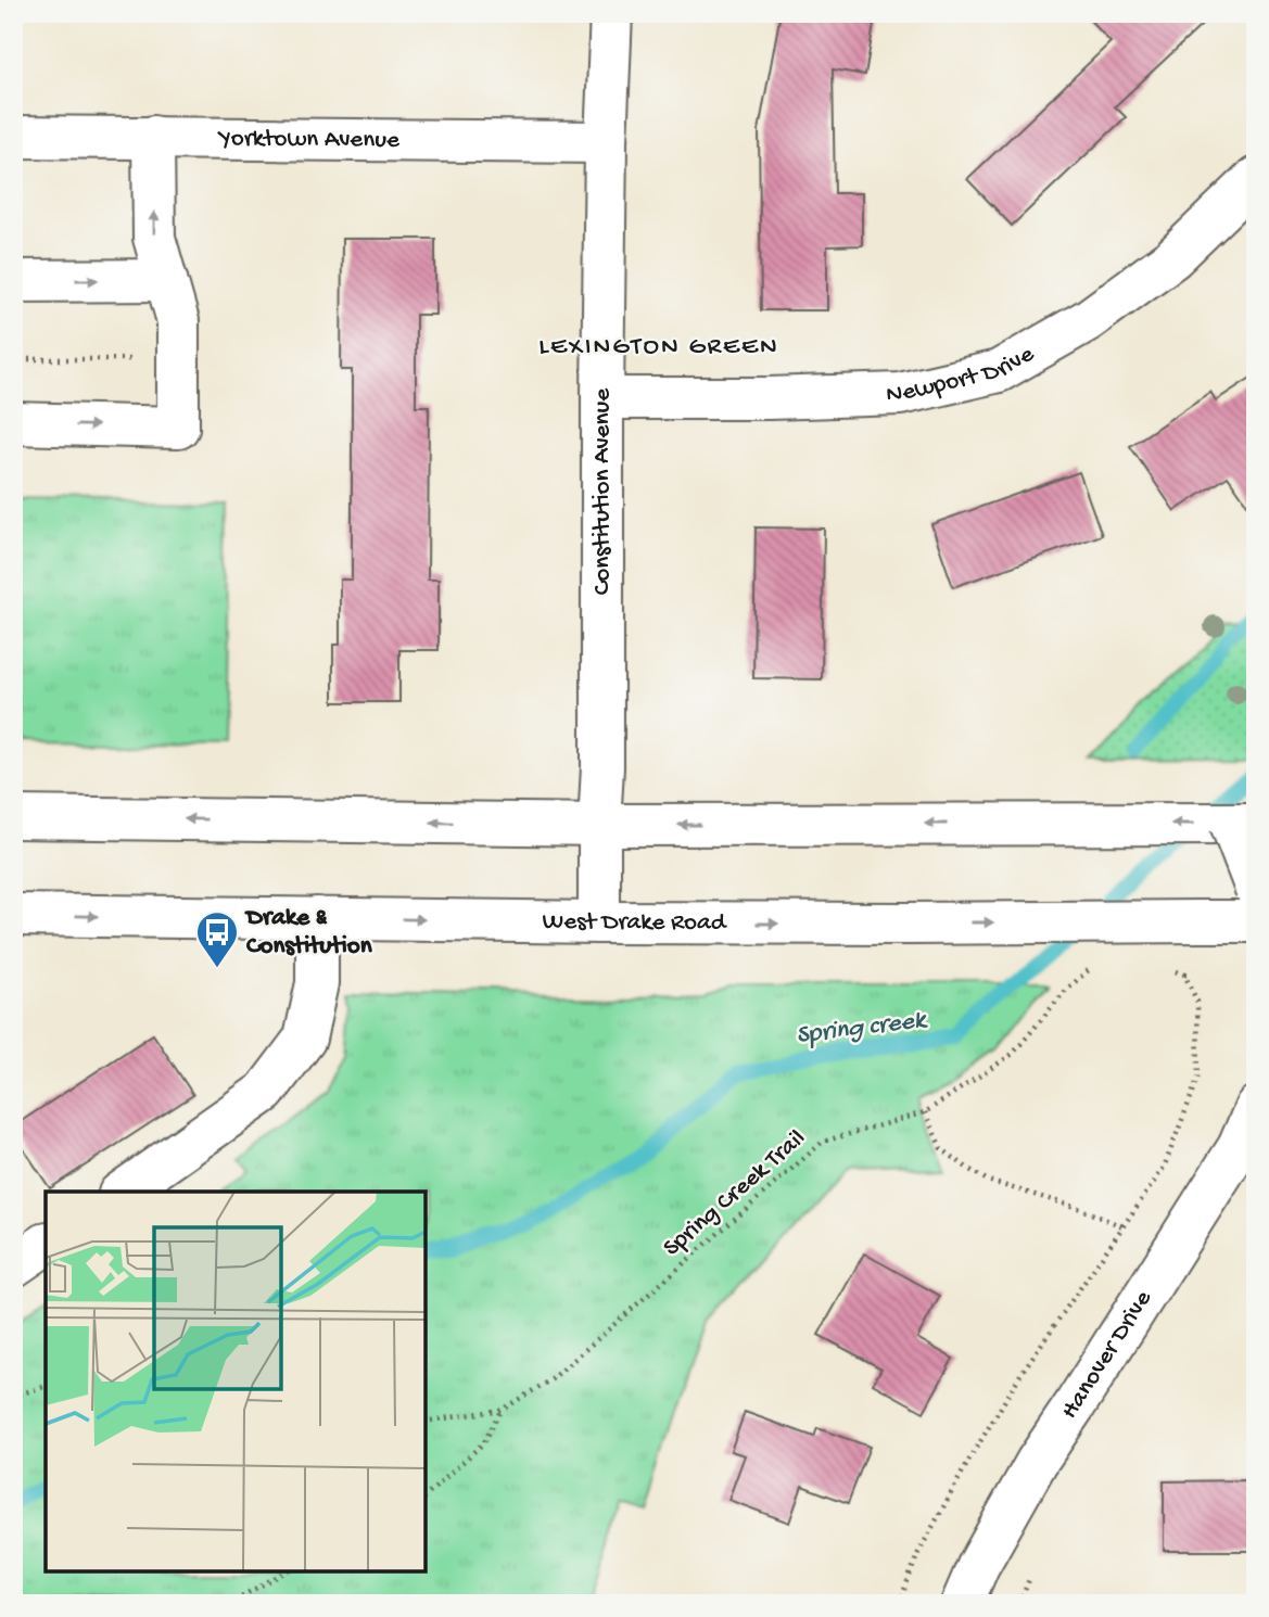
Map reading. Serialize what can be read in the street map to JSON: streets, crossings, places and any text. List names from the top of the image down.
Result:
{
  "streets": {
    "street": [
      "Yorktown Avenue",
      "Newport Drive",
      "Constitution Avenue",
      "West Drake Road",
      "Hanover Drive"
    ],
    "path": ["Spring Creek Trail"]
  },
  "crossings": [
    ["Yorktown Avenue", "Constitution Avenue"],
    ["Newport Drive", "Constitution Avenue"],
    ["Constitution Avenue", "West Drake Road"]
  ],
  "districts": ["LEXINGTON GREEN"],
  "water": ["Spring creek"],
  "places": {
    "bus stop": ["Drake & Constitution"]
  }
}
